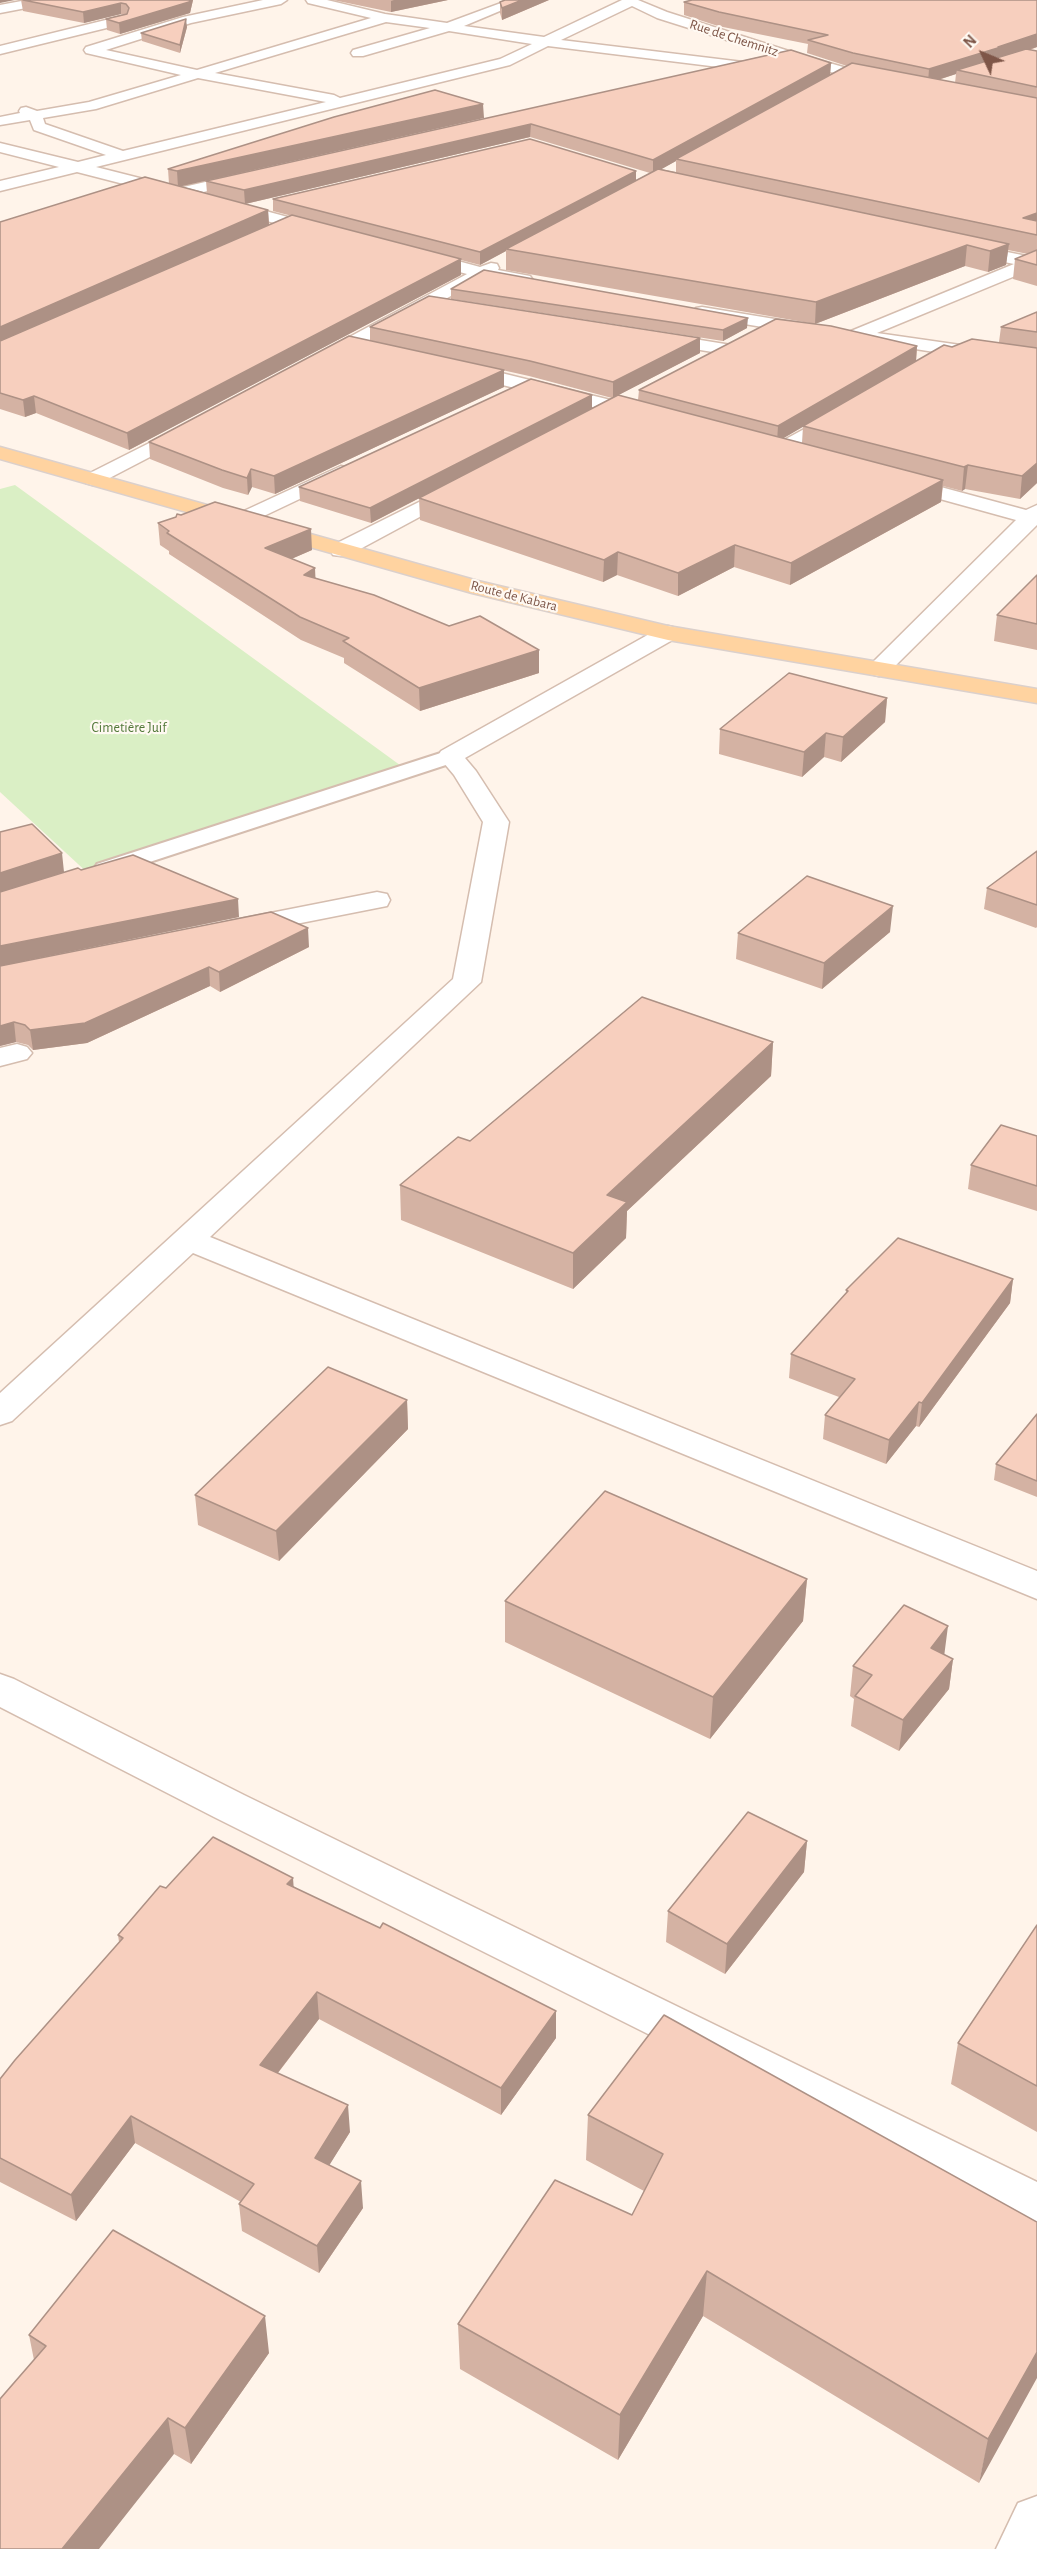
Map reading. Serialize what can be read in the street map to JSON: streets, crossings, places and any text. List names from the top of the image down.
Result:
{
  "streets": {
    "main road": ["Route de Kabara"],
    "street": ["Rue de Chemnitz"]
  },
  "parks": ["Cimetière Juif"],
  "north": "top left"
}
